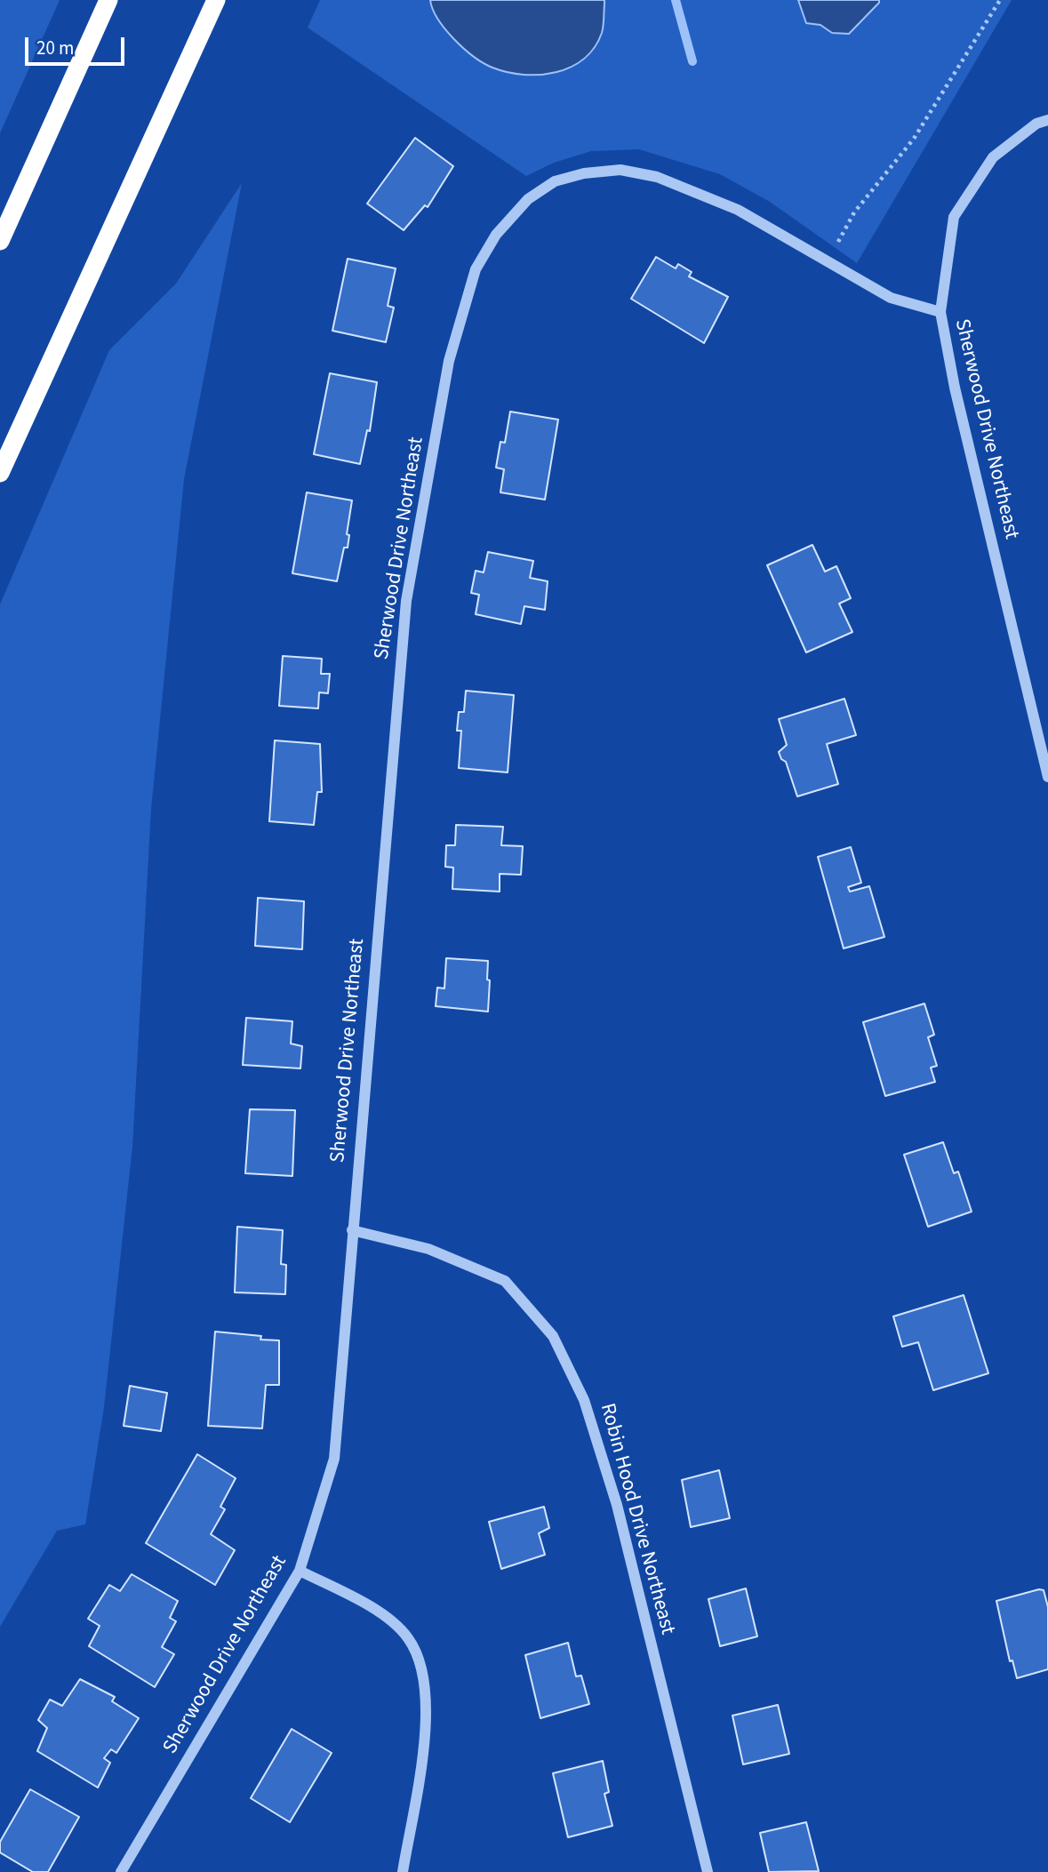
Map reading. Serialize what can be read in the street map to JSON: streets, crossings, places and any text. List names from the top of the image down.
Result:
{
  "streets": {
    "street": ["Sherwood Drive Northeast", "Robin Hood Drive Northeast"]
  },
  "crossings": [
    ["Sherwood Drive Northeast", "Robin Hood Drive Northeast"]
  ],
  "scale_bar": "20 m"
}
